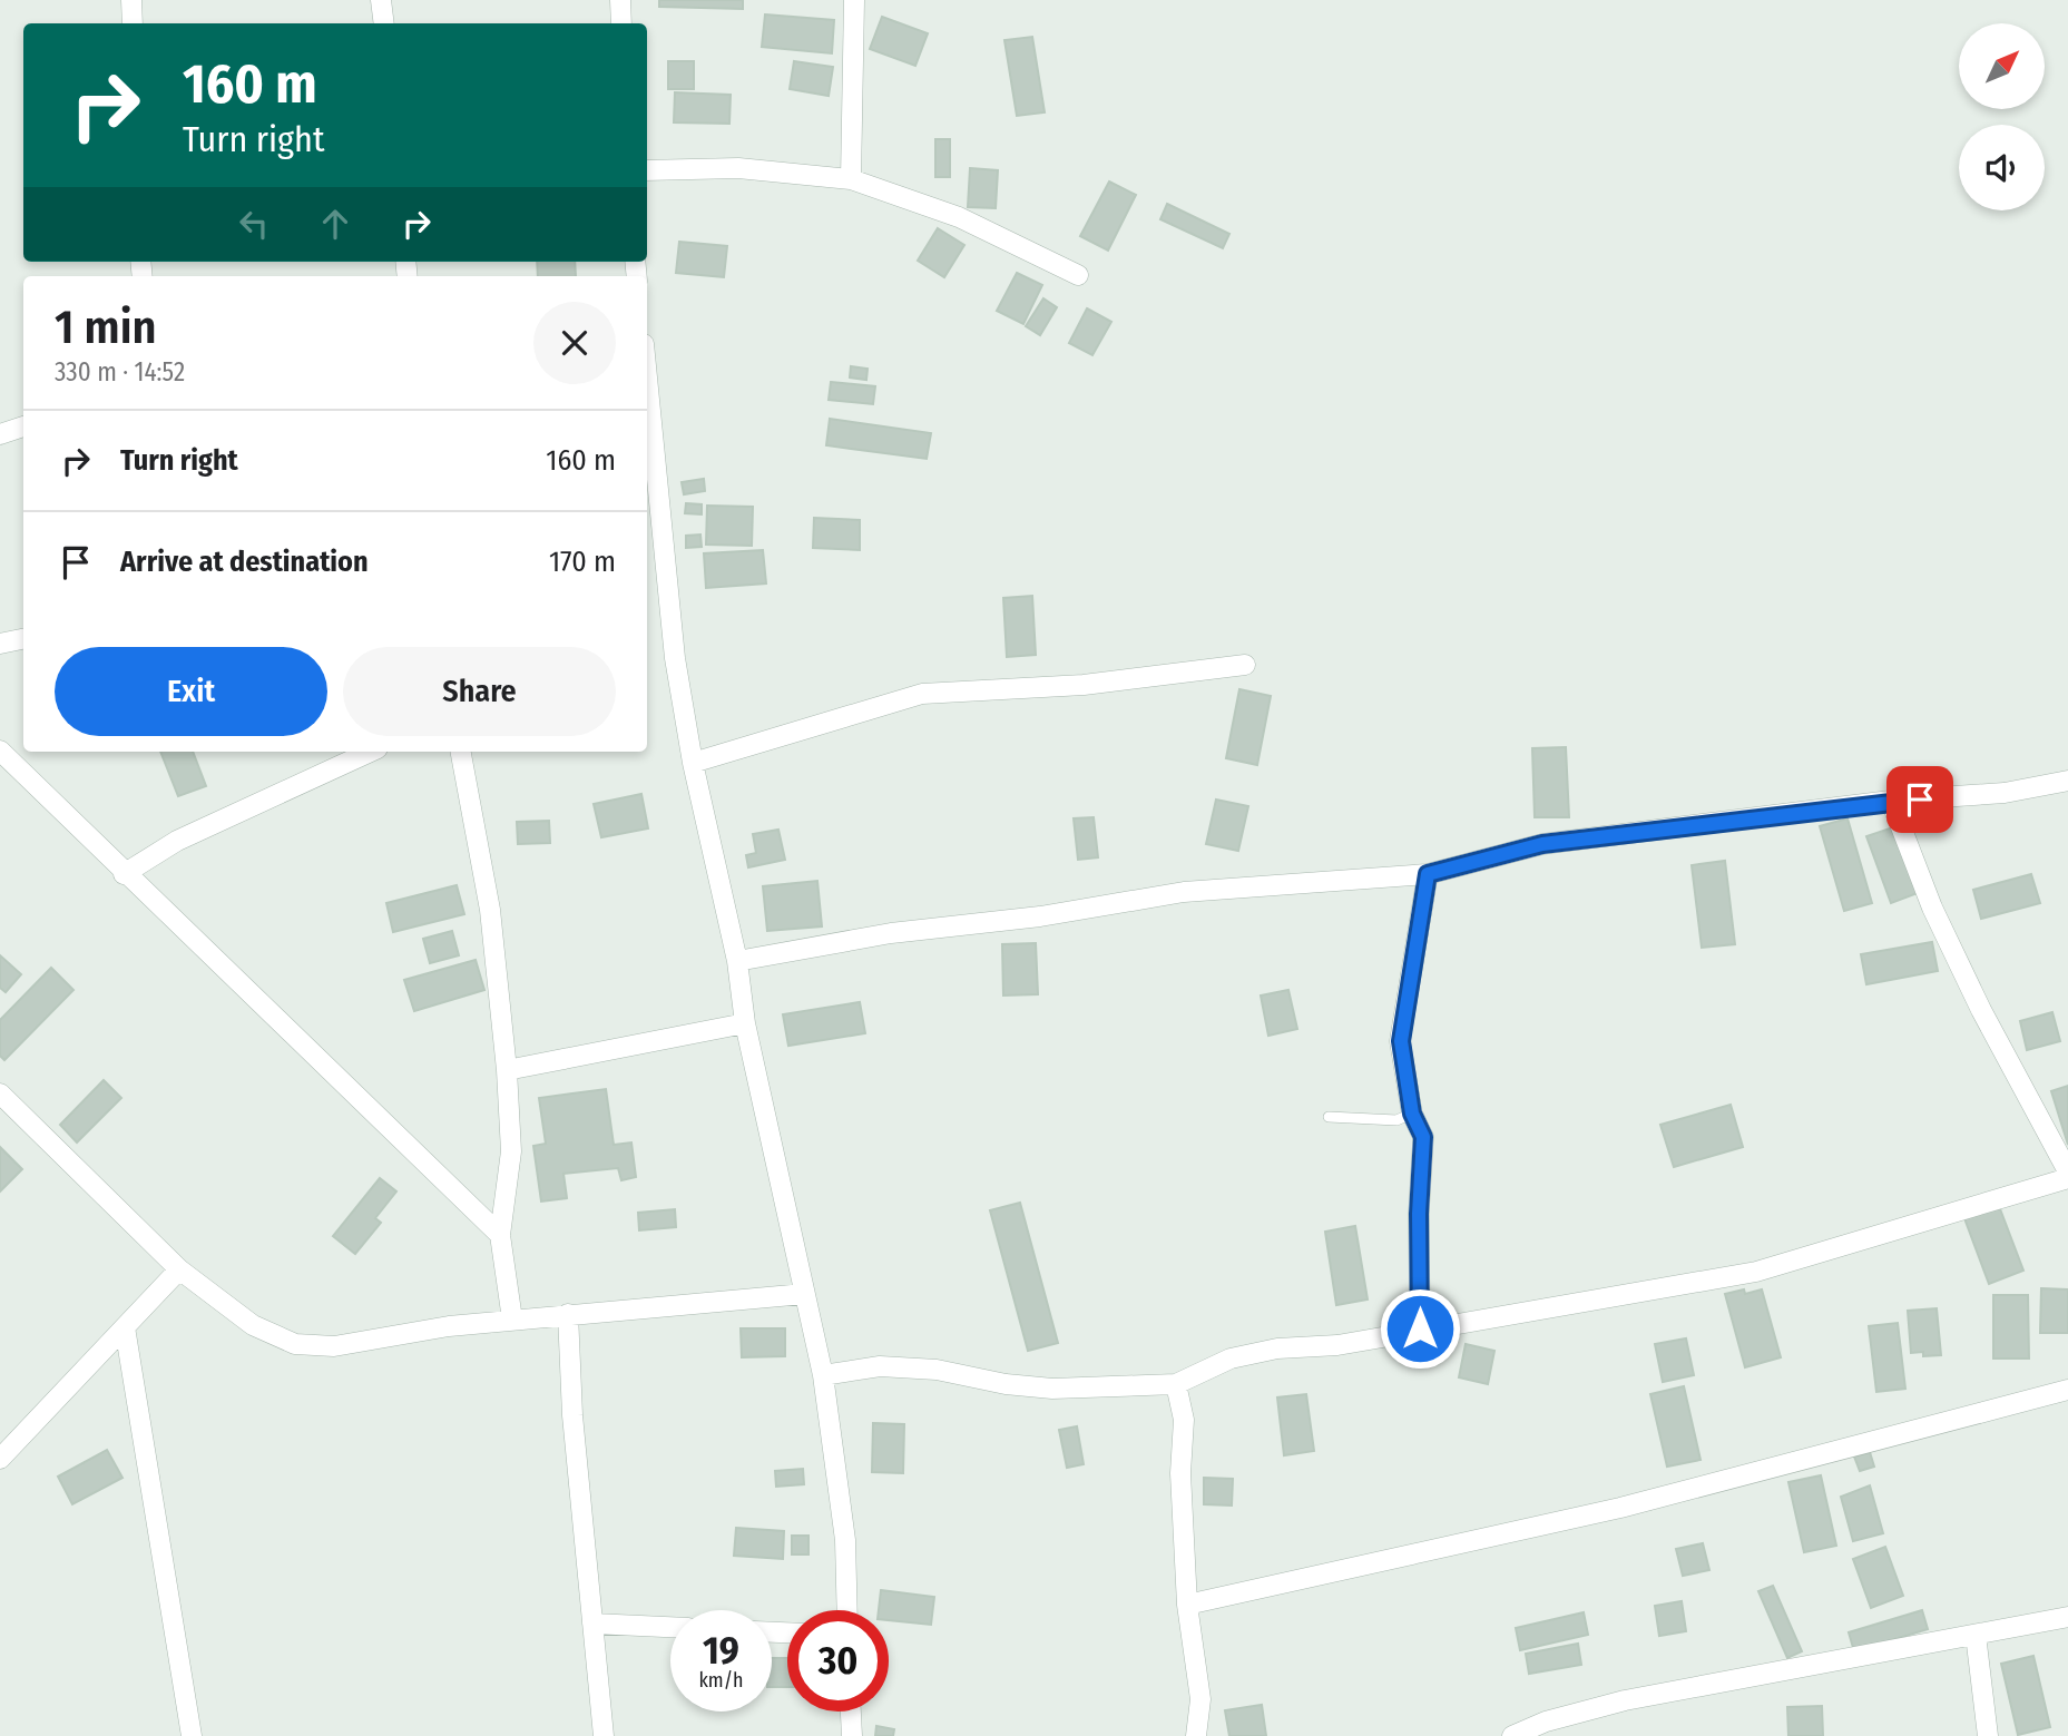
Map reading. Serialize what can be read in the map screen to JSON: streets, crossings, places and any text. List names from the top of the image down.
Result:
{
  "north": "top right",
  "page": {
    "turn": ["160 m", "Turn right"],
    "heading": ["1 min", "330 m · 14:52"],
    "list": [
      {
        "name": "Turn right",
        "value": "160 m"
      },
      {
        "name": "Arrive at destination",
        "value": "170 m"
      }
    ],
    "buttons": ["Exit", "Share"],
    "speed": "19 km/h",
    "limit": "30"
  }
}
